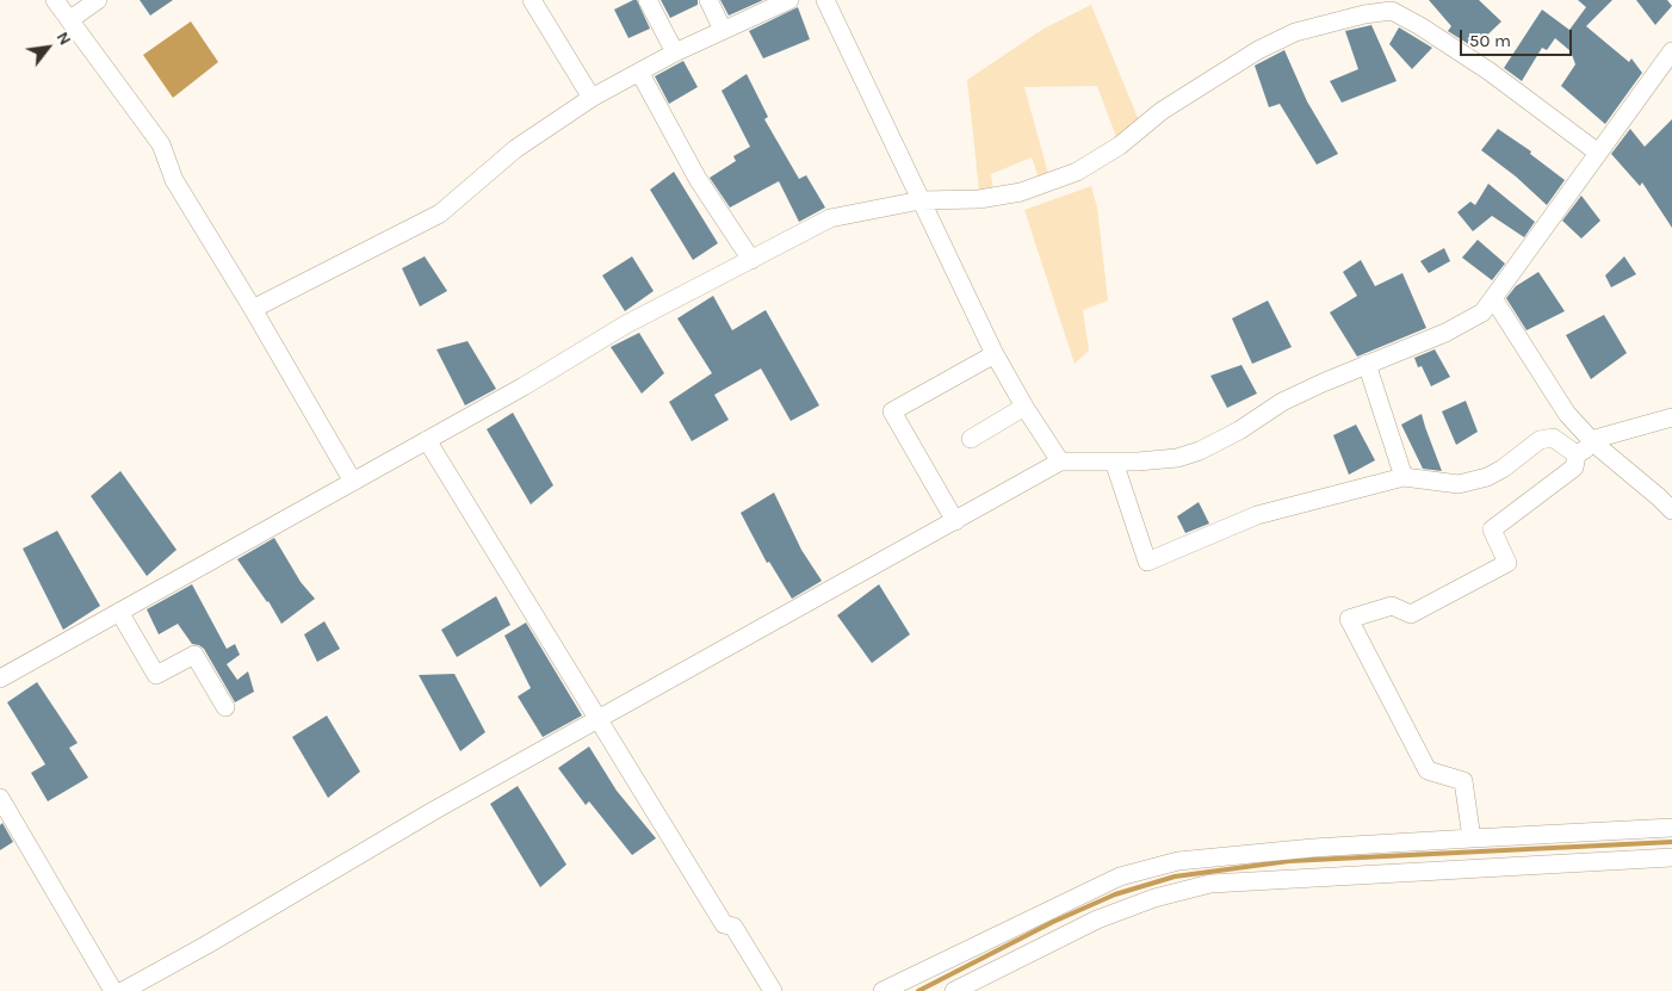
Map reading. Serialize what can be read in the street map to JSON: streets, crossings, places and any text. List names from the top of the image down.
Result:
{
  "scale_bar": "50 m",
  "north": "top right"
}
